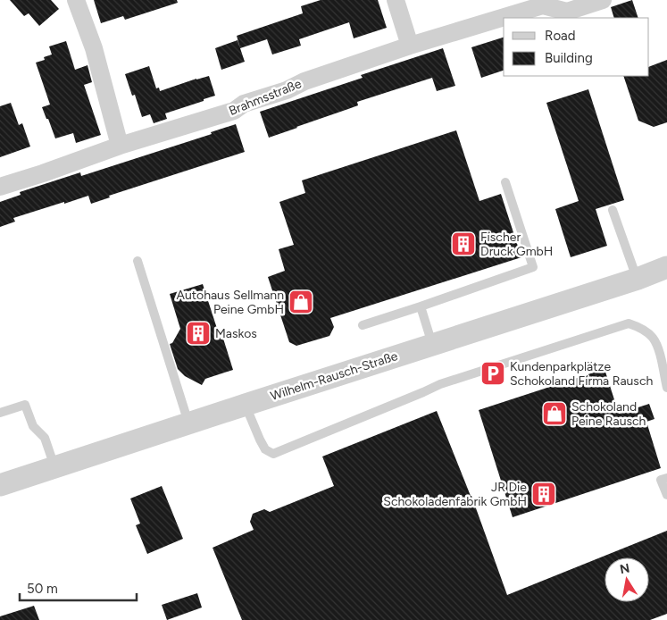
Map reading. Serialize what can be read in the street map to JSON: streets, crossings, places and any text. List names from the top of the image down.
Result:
{
  "streets": {
    "street": ["Brahmsstraße", "Wilhelm-Rausch-Straße"]
  },
  "places": {
    "building": ["Fischer Druck GmbH", "Maskos", "JR Die Schokoladenfabrik GmbH"],
    "shop": ["Autohaus Sellmann Peine GmbH", "Schokoland Peine Rausch"],
    "parking": ["Kundenparkplätze Schokoland Firma Rausch"]
  },
  "legend": ["Road", "Building"],
  "scale_bar": "50 m",
  "north": "top"
}
